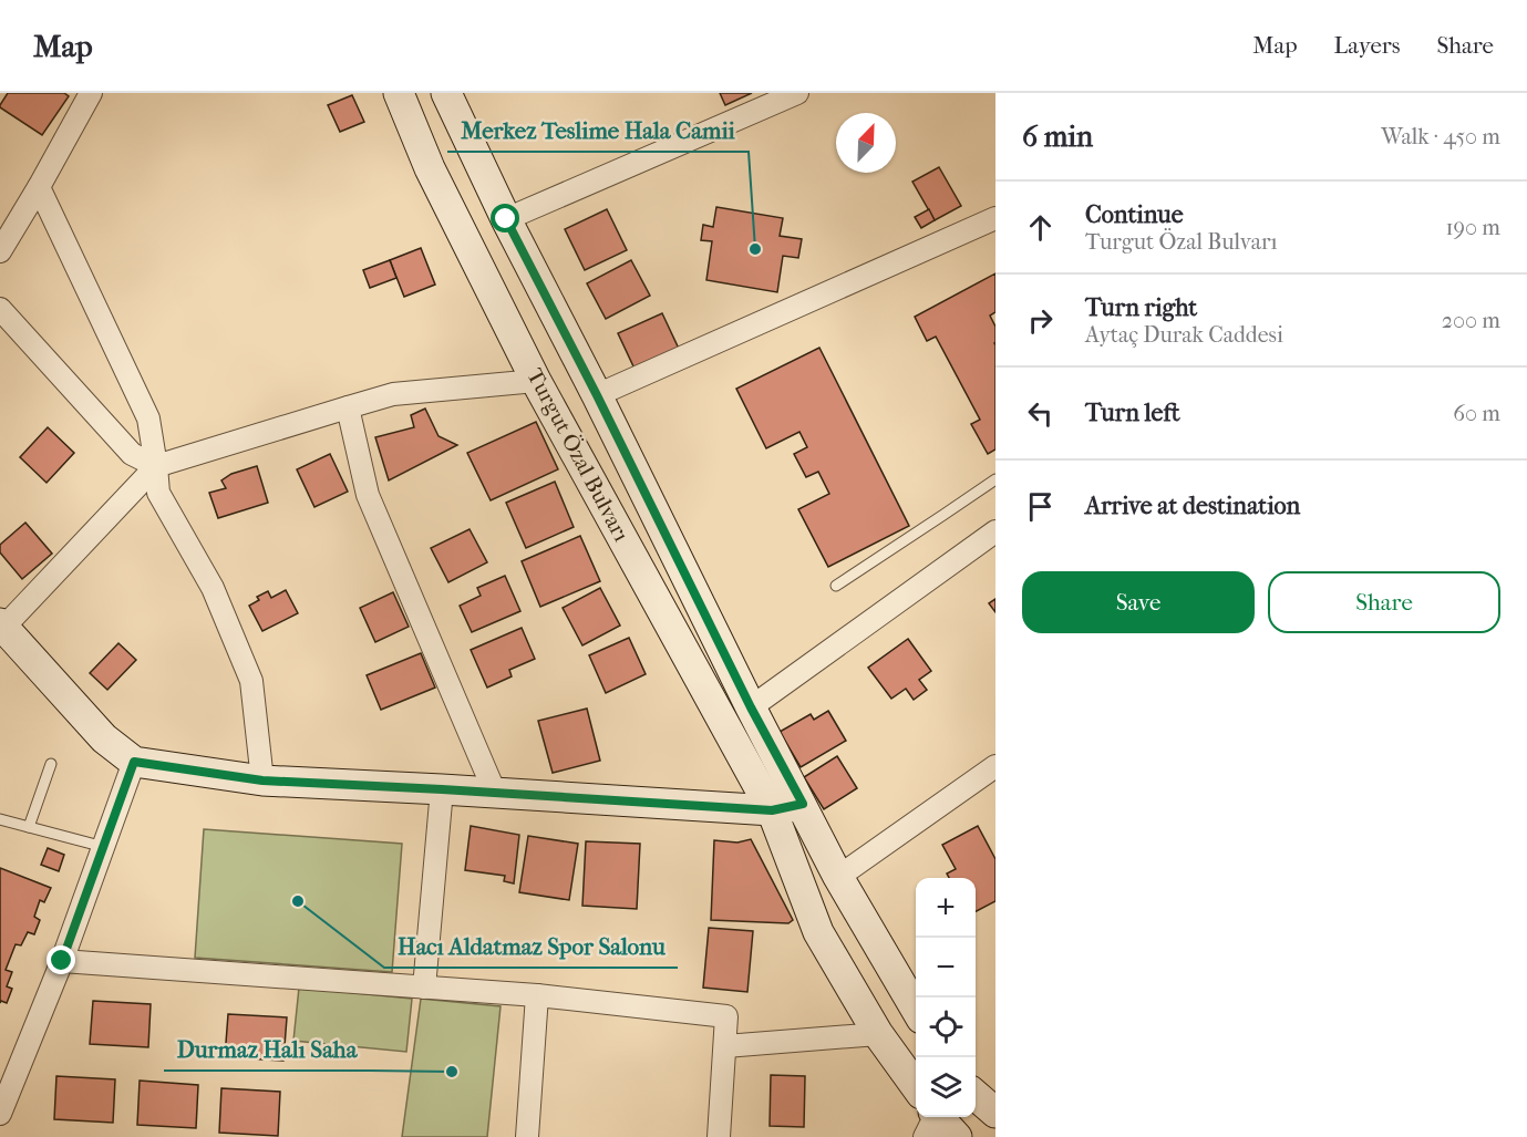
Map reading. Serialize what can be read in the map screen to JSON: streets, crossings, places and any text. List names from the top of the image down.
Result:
{
  "streets": {
    "main road": ["Turgut Özal Bulvarı"]
  },
  "places": ["Merkez Teslime Hala Camii", "Hacı Aldatmaz Spor Salonu", "Durmaz Halı Saha"],
  "north": "top right",
  "page": {
    "header": "Map",
    "nav": ["Map", "Layers", "Share"],
    "heading": ["6 min", "Walk · 450 m"],
    "list": [
      ["Continue", "Turgut Özal Bulvarı", "190 m"],
      ["Turn right", "Aytaç Durak Caddesi", "200 m"],
      ["Turn left", "60 m"],
      "Arrive at destination"
    ],
    "buttons": ["Save", "Share"],
    "map_buttons": ["+", "−"]
  }
}
